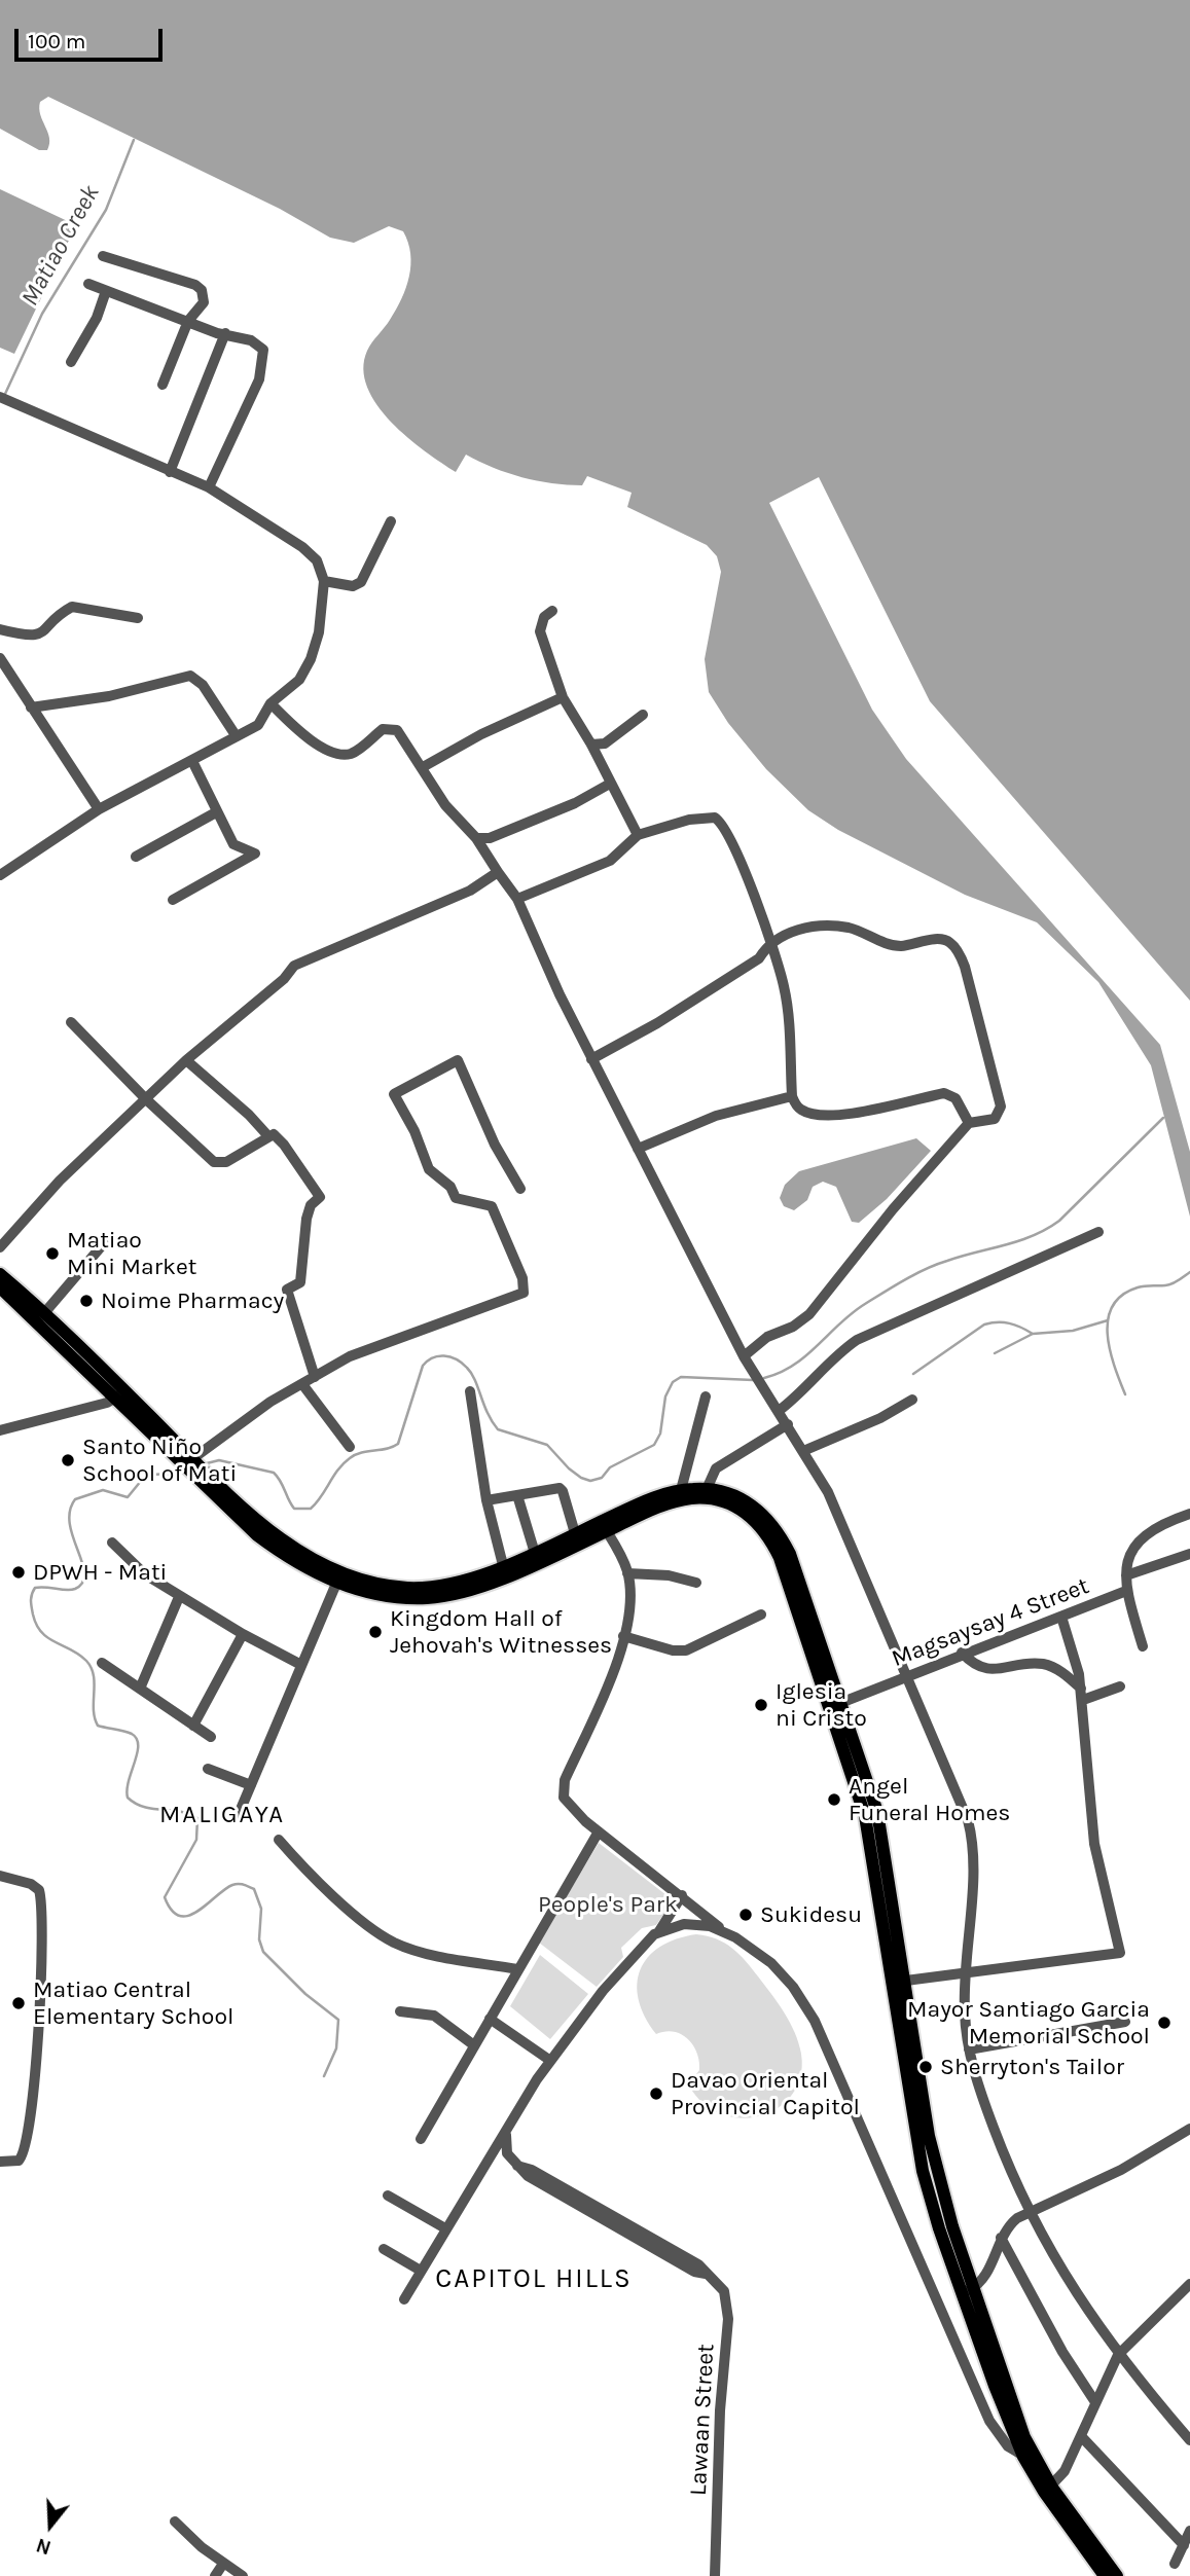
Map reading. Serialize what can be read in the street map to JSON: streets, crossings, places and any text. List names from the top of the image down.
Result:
{
  "streets": {
    "street": ["Magsaysay 4 Street", "Lawaan Street"]
  },
  "districts": ["MALIGAYA", "CAPITOL HILLS"],
  "water": ["Matiao Creek"],
  "parks": ["People's Park"],
  "places": [
    "Matiao Mini Market",
    "Noime Pharmacy",
    "Santo Niño School of Mati",
    "DPWH - Mati",
    "Kingdom Hall of Jehovah's Witnesses",
    "Iglesia ni Cristo",
    "Angel Funeral Homes",
    "Sukidesu",
    "Matiao Central Elementary School",
    "Mayor Santiago Garcia Memorial School",
    "Sherryton's Tailor",
    "Davao Oriental Provincial Capitol"
  ],
  "scale_bar": "100 m",
  "north": "bottom"
}
